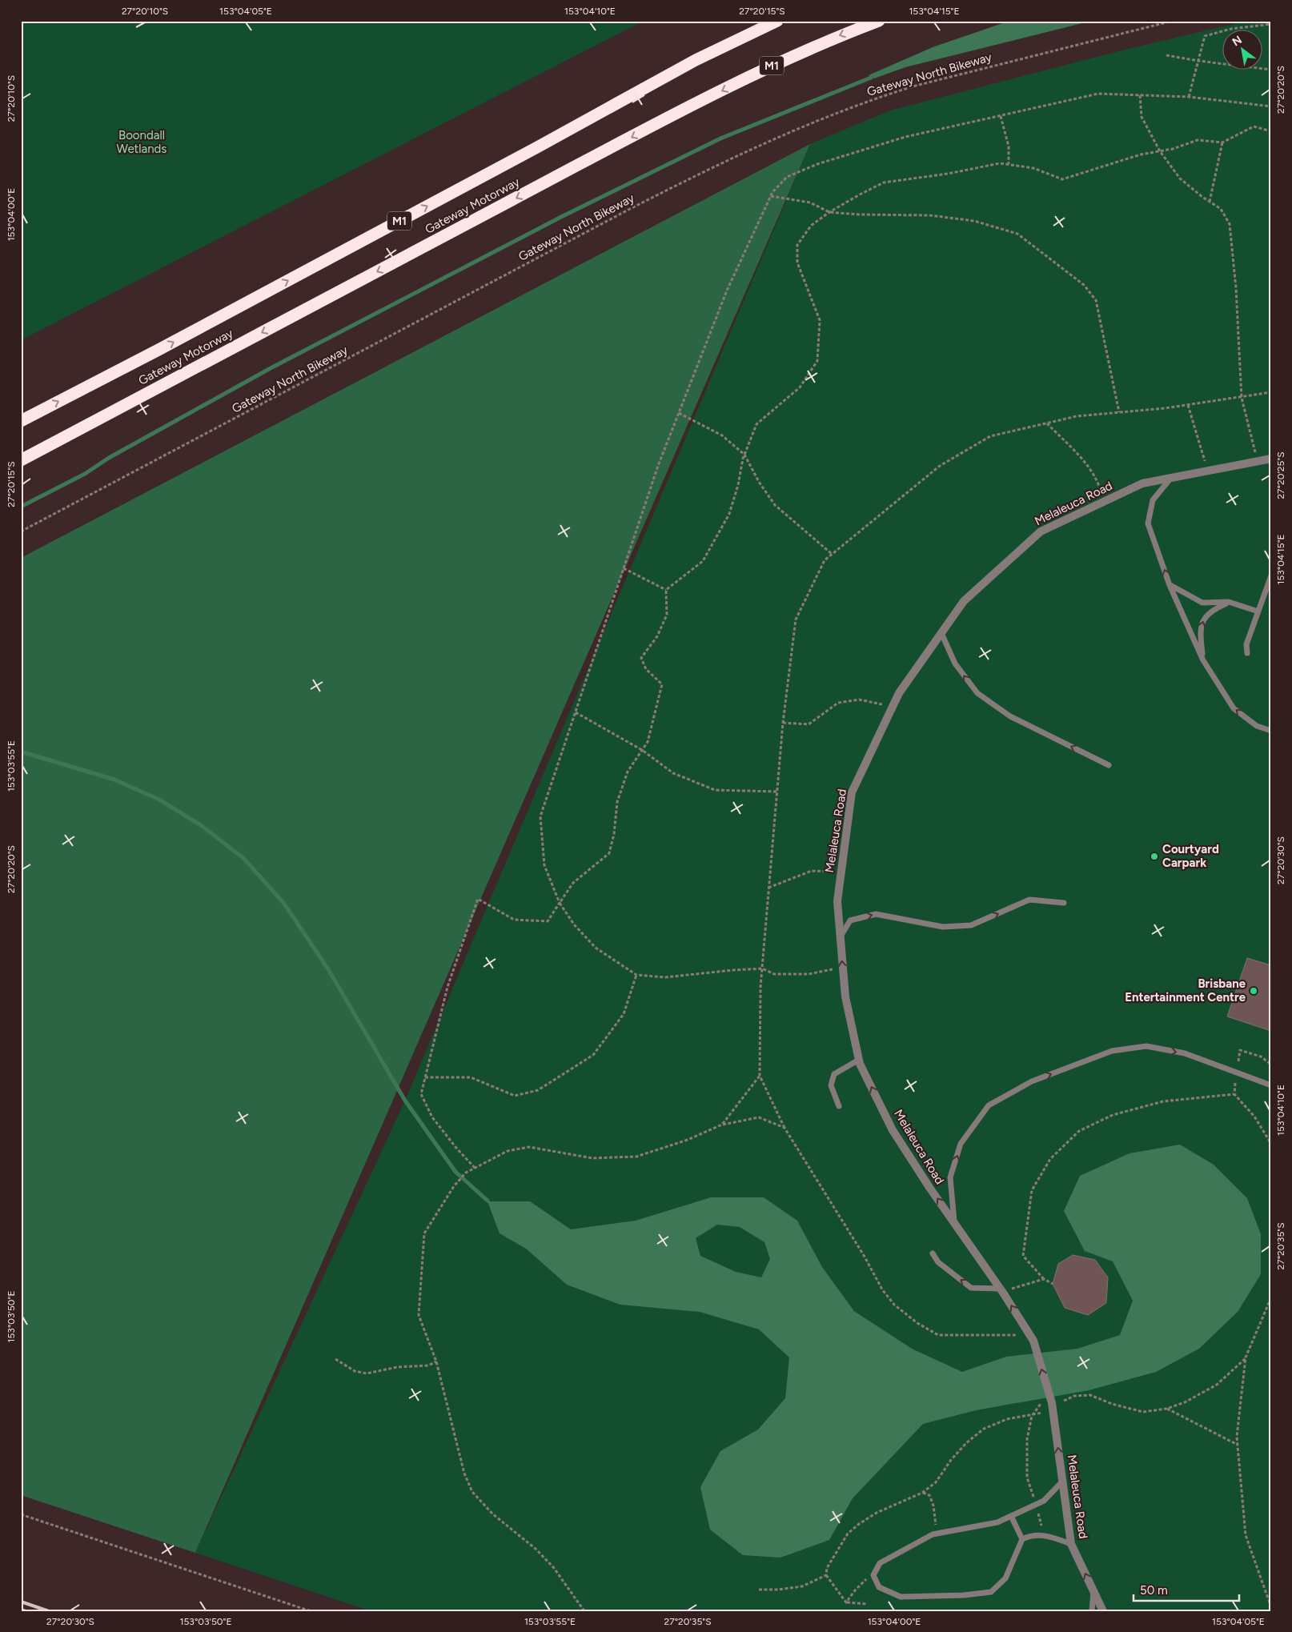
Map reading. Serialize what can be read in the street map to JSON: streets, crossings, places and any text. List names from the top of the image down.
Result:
{
  "streets": {
    "highway": ["M1", "Gateway Motorway"],
    "street": ["Melaleuca Road"],
    "path": ["Gateway North Bikeway"]
  },
  "parks": ["Boondall Wetlands"],
  "places": ["Courtyard Carpark", "Brisbane Entertainment Centre"],
  "scale_bar": "50 m",
  "north": "top left",
  "coordinates": [
    "27°20'10\"S",
    "153°04'05\"E",
    "153°04'10\"E",
    "27°20'15\"S",
    "153°04'15\"E",
    "27°20'20\"S",
    "153°04'00\"E",
    "27°20'25\"S",
    "153°03'55\"E",
    "27°20'30\"S",
    "27°20'35\"S",
    "153°03'50\"E"
  ]
}
